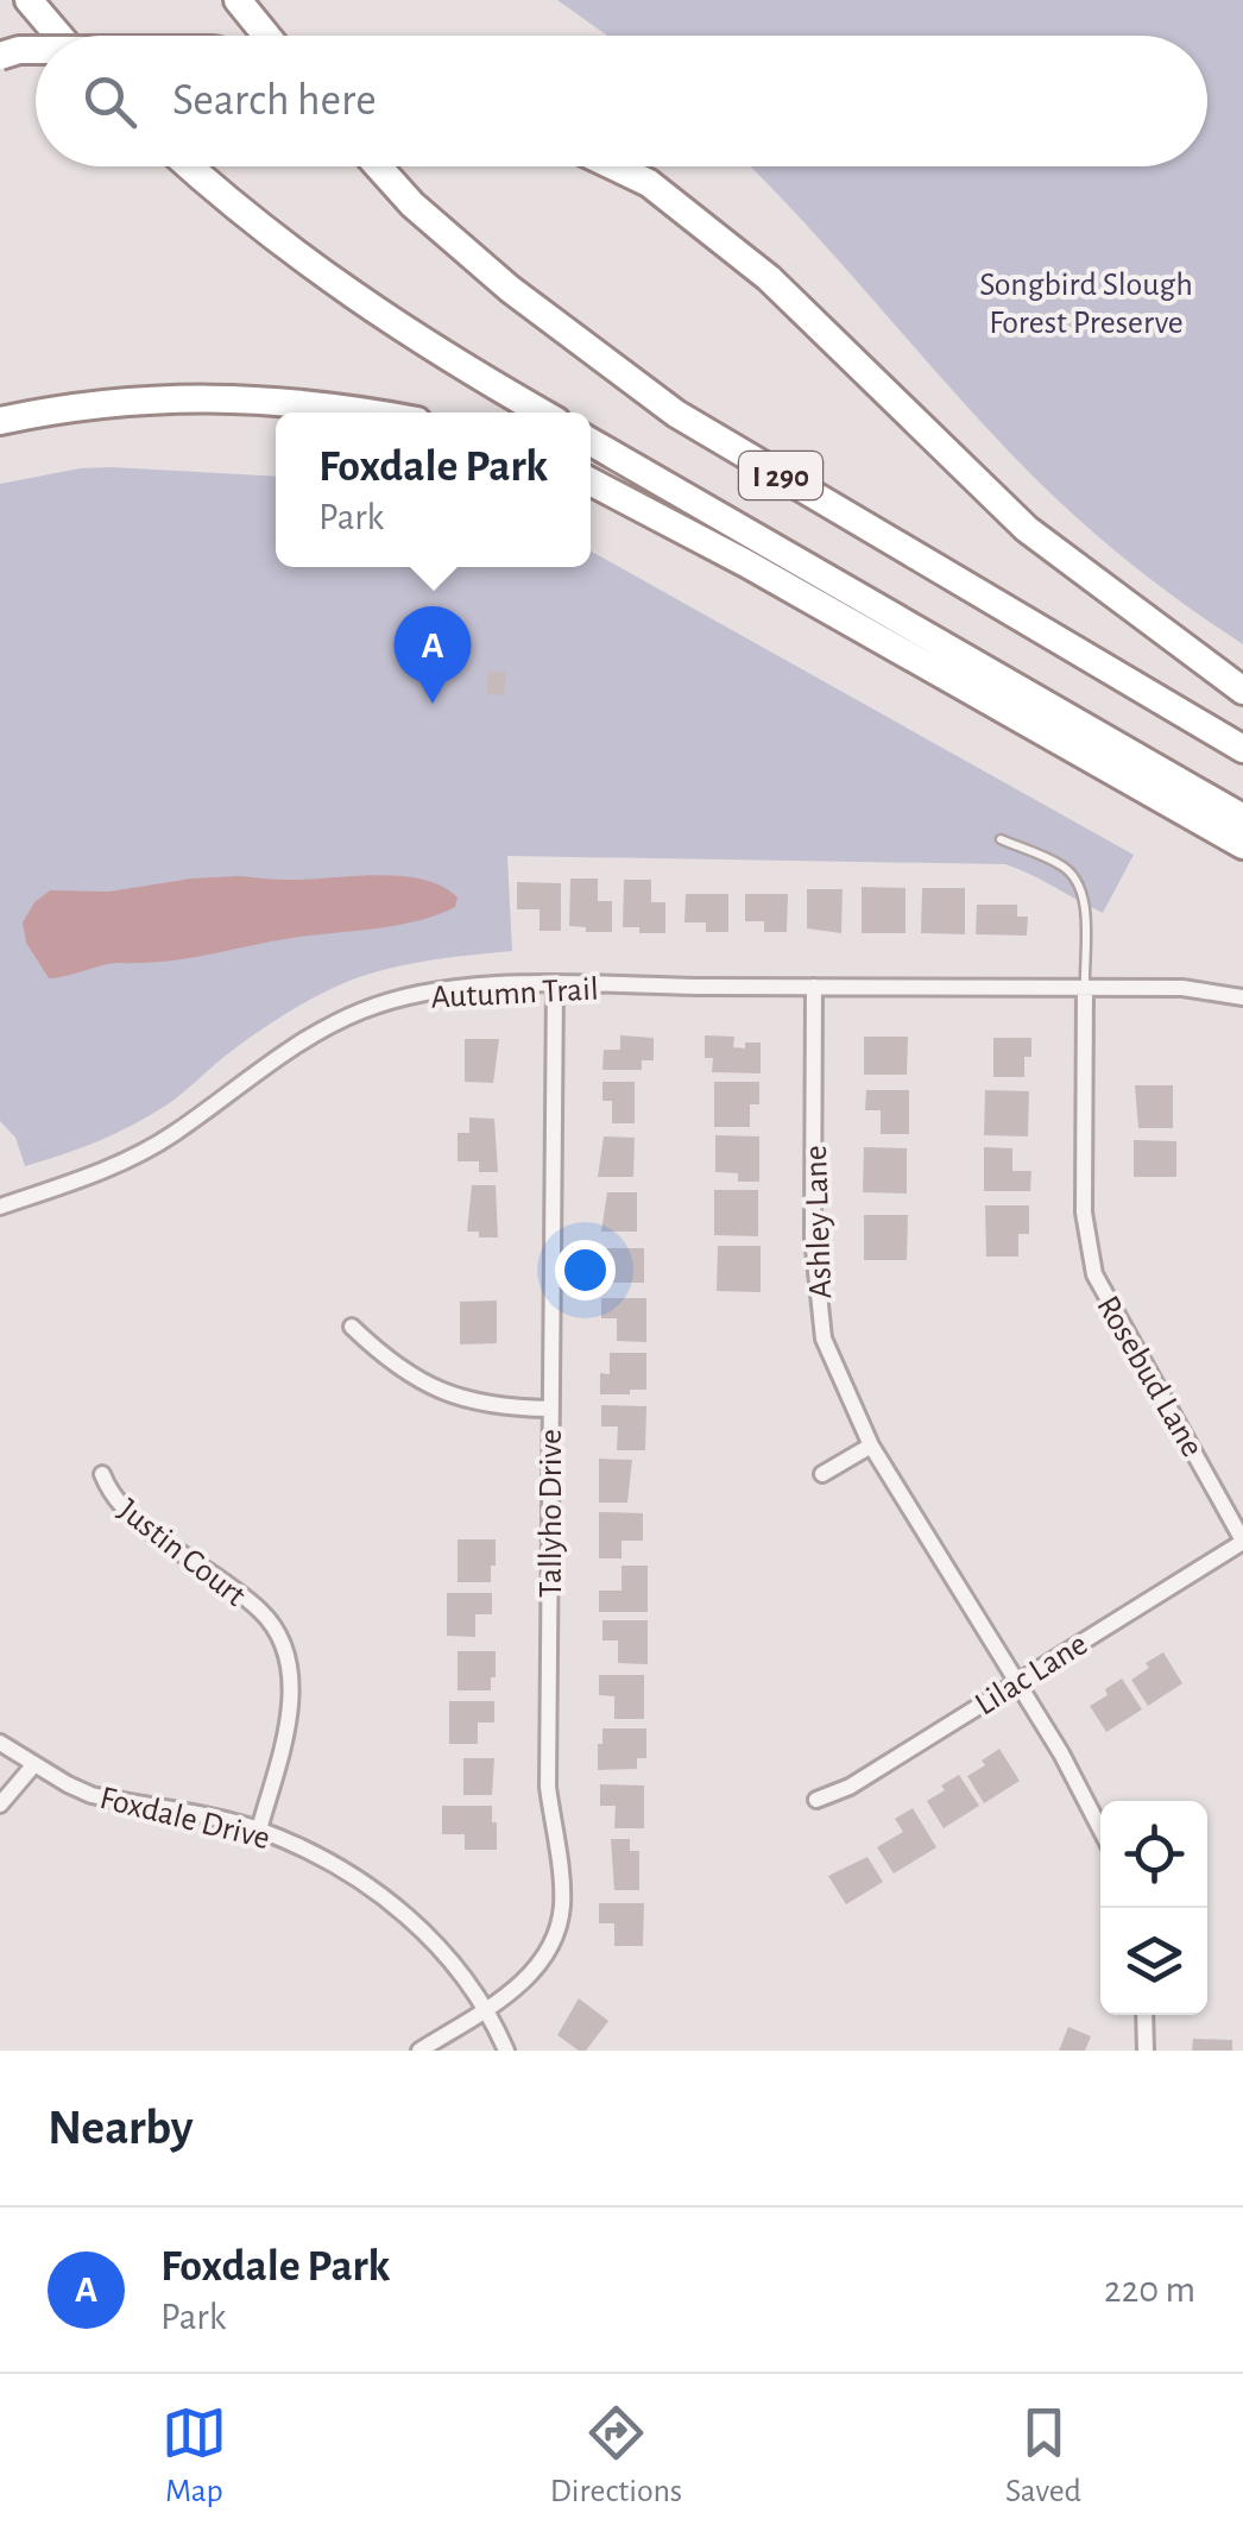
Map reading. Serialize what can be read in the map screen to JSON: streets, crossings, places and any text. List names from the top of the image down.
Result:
{
  "streets": {
    "highway": ["I 290"],
    "street": [
      "Autumn Trail",
      "Ashley Lane",
      "Rosebud Lane",
      "Tallyho Drive",
      "Justin Court",
      "Lilac Lane",
      "Foxdale Drive"
    ]
  },
  "crossings": [
    ["Autumn Trail", "Ashley Lane"],
    ["Autumn Trail", "Rosebud Lane"],
    ["Autumn Trail", "Tallyho Drive"],
    ["Ashley Lane", "Lilac Lane"],
    ["Rosebud Lane", "Lilac Lane"],
    ["Tallyho Drive", "Foxdale Drive"],
    ["Justin Court", "Foxdale Drive"]
  ],
  "parks": ["Songbird Slough Forest Preserve"],
  "page": {
    "search": "Search here",
    "popup": ["Foxdale Park", "Park"],
    "pins": "A",
    "heading": "Nearby",
    "list": [
      {
        "mark": "A",
        "name": "Foxdale Park",
        "note": "Park",
        "value": "220 m"
      }
    ],
    "nav": ["Map", "Directions", "Saved"]
  }
}
